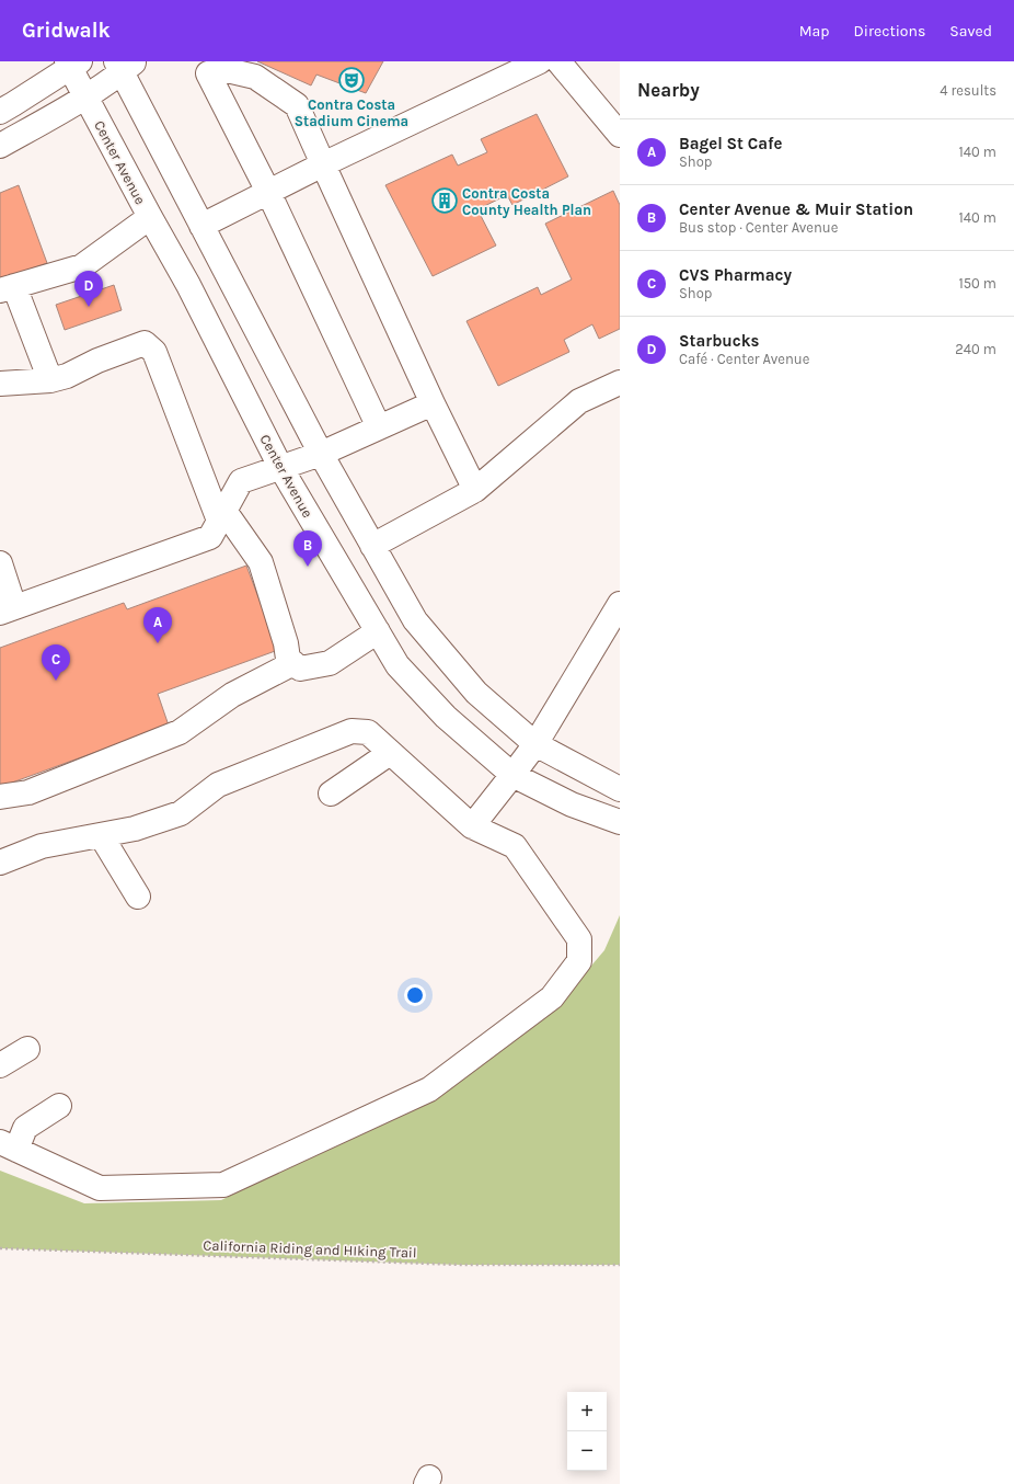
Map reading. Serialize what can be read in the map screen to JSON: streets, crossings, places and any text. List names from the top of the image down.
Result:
{
  "streets": {
    "street": ["Center Avenue"],
    "path": ["California Riding and HIking Trail"]
  },
  "places": {
    "theatre": ["Contra Costa Stadium Cinema"],
    "building": ["Contra Costa County Health Plan"]
  },
  "page": {
    "header": "Gridwalk",
    "nav": ["Map", "Directions", "Saved"],
    "heading": ["Nearby", "4 results"],
    "list": [
      {
        "mark": "A",
        "name": "Bagel St Cafe",
        "note": "Shop",
        "value": "140 m"
      },
      {
        "mark": "B",
        "name": "Center Avenue & Muir Station",
        "note": "Bus stop · Center Avenue",
        "value": "140 m"
      },
      {
        "mark": "C",
        "name": "CVS Pharmacy",
        "note": "Shop",
        "value": "150 m"
      },
      {
        "mark": "D",
        "name": "Starbucks",
        "note": "Café · Center Avenue",
        "value": "240 m"
      }
    ],
    "pins": [
      "D",
      "B",
      "A",
      "C"
    ],
    "map_buttons": ["+", "−"]
  }
}
